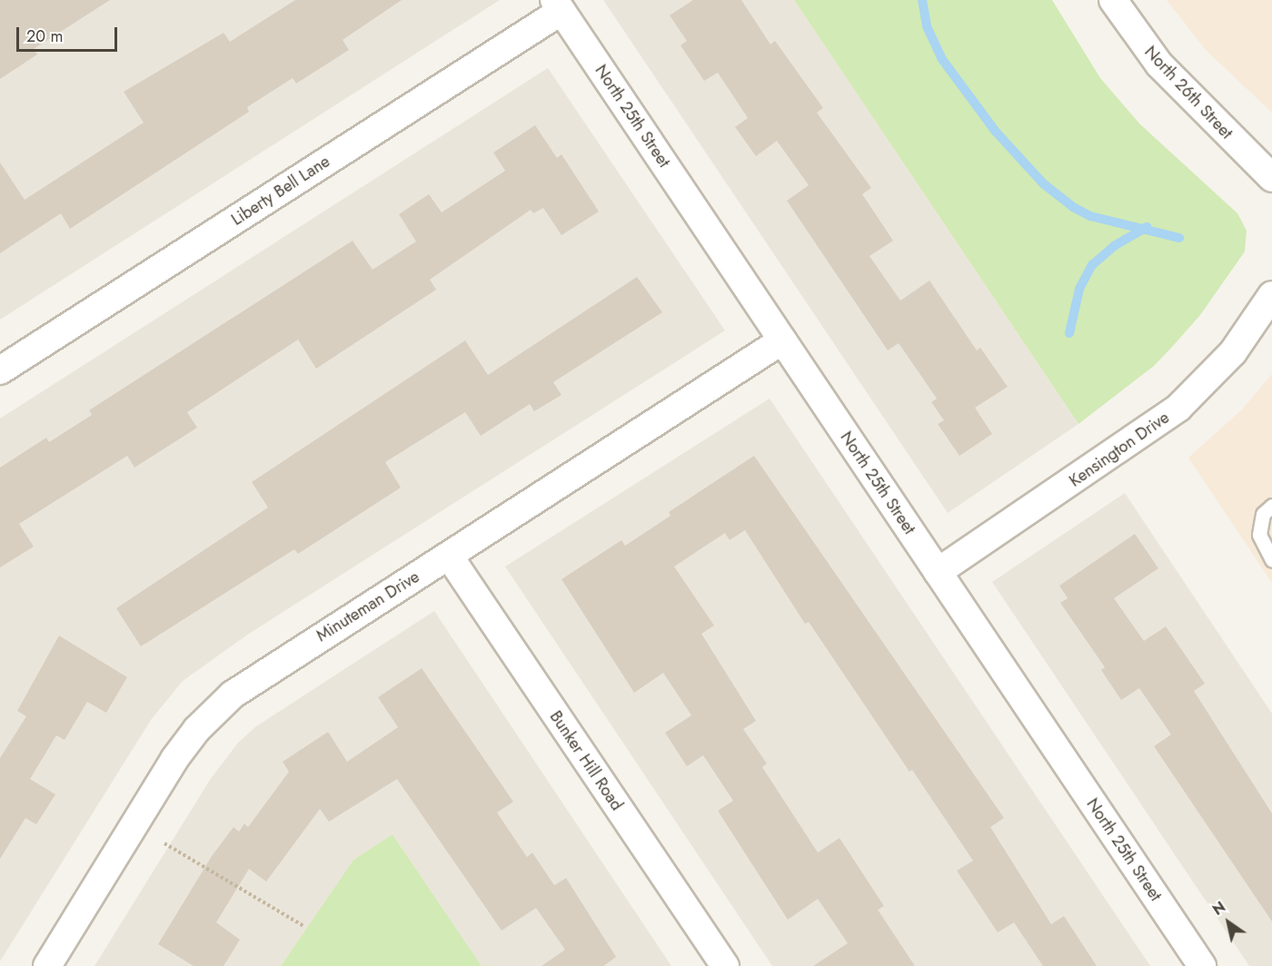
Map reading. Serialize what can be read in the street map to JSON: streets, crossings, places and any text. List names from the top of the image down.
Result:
{
  "streets": {
    "street": [
      "North 26th Street",
      "North 25th Street",
      "Liberty Bell Lane",
      "Kensington Drive",
      "Minuteman Drive",
      "Bunker Hill Road"
    ]
  },
  "crossings": [
    ["North 25th Street", "Liberty Bell Lane"],
    ["North 25th Street", "Kensington Drive"],
    ["North 25th Street", "Minuteman Drive"],
    ["Minuteman Drive", "Bunker Hill Road"]
  ],
  "scale_bar": "20 m",
  "north": "top left"
}
